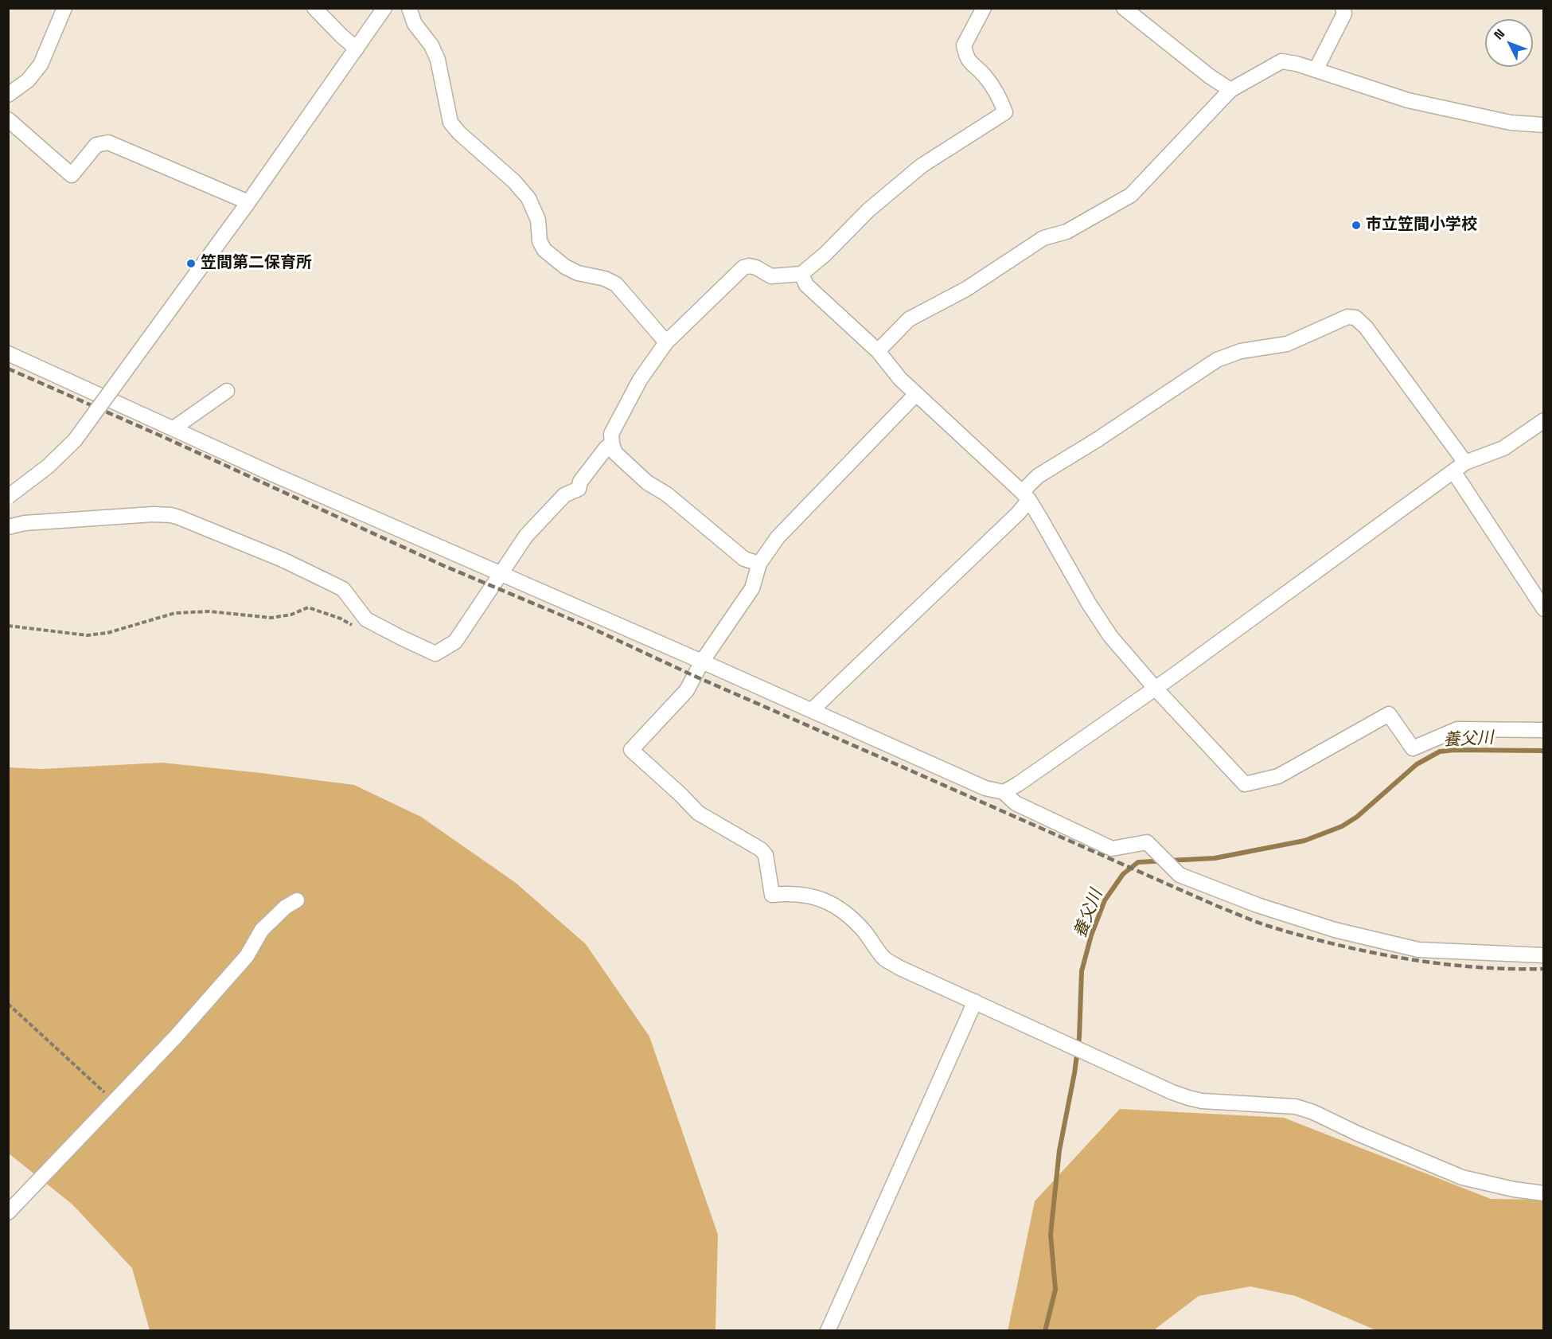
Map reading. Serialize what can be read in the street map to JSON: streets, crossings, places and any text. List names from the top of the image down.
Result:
{
  "water": ["養父川"],
  "places": ["市立笠間小学校", "笠間第二保育所"],
  "north": "top left"
}
